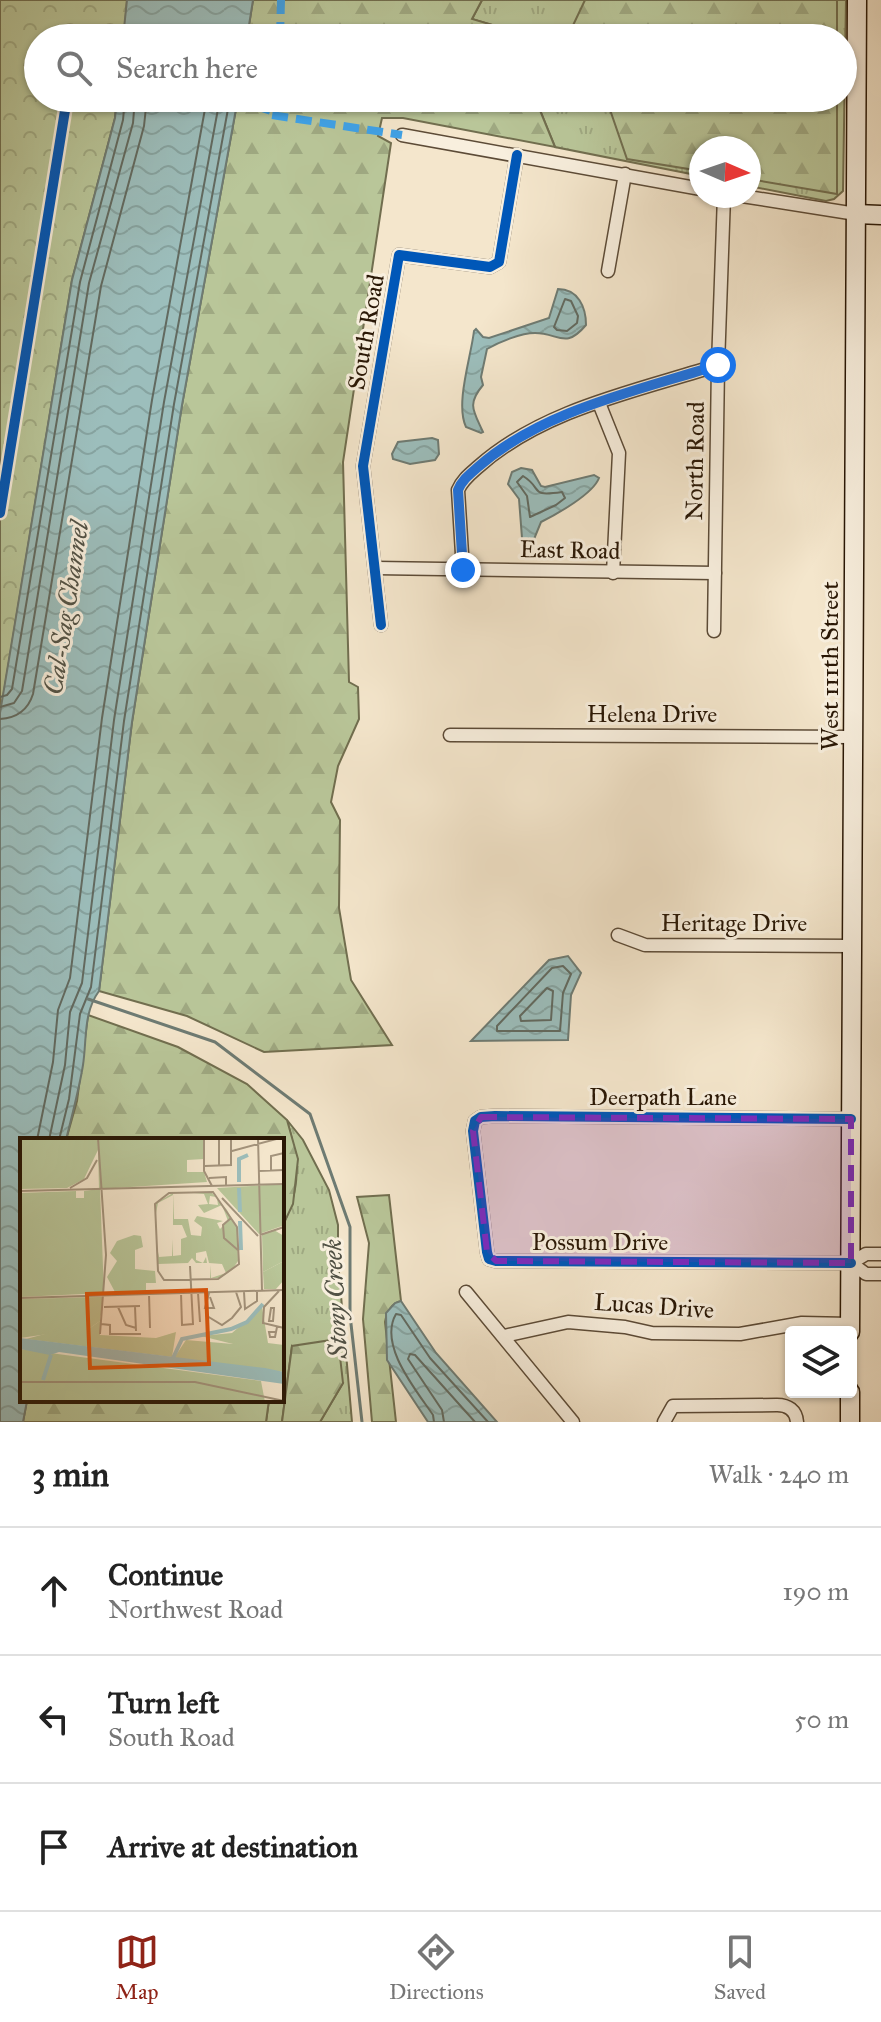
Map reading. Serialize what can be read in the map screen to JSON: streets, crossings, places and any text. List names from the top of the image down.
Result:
{
  "streets": {
    "main road": ["West 111th Street"],
    "street": [
      "South Road",
      "North Road",
      "East Road",
      "Helena Drive",
      "Heritage Drive",
      "Deerpath Lane",
      "Possum Drive",
      "Lucas Drive"
    ]
  },
  "crossings": [
    ["South Road", "East Road"],
    ["North Road", "East Road"],
    ["West 111th Street", "Helena Drive"],
    ["West 111th Street", "Heritage Drive"],
    ["West 111th Street", "Deerpath Lane"],
    ["West 111th Street", "Possum Drive"],
    ["Deerpath Lane", "Possum Drive"]
  ],
  "water": ["Cal-Sag Channel", "Stony Creek"],
  "north": "right",
  "page": {
    "search": "Search here",
    "heading": ["3 min", "Walk · 240 m"],
    "list": [
      ["Continue", "Northwest Road", "190 m"],
      ["Turn left", "South Road", "50 m"],
      "Arrive at destination"
    ],
    "nav": ["Map", "Directions", "Saved"]
  }
}
